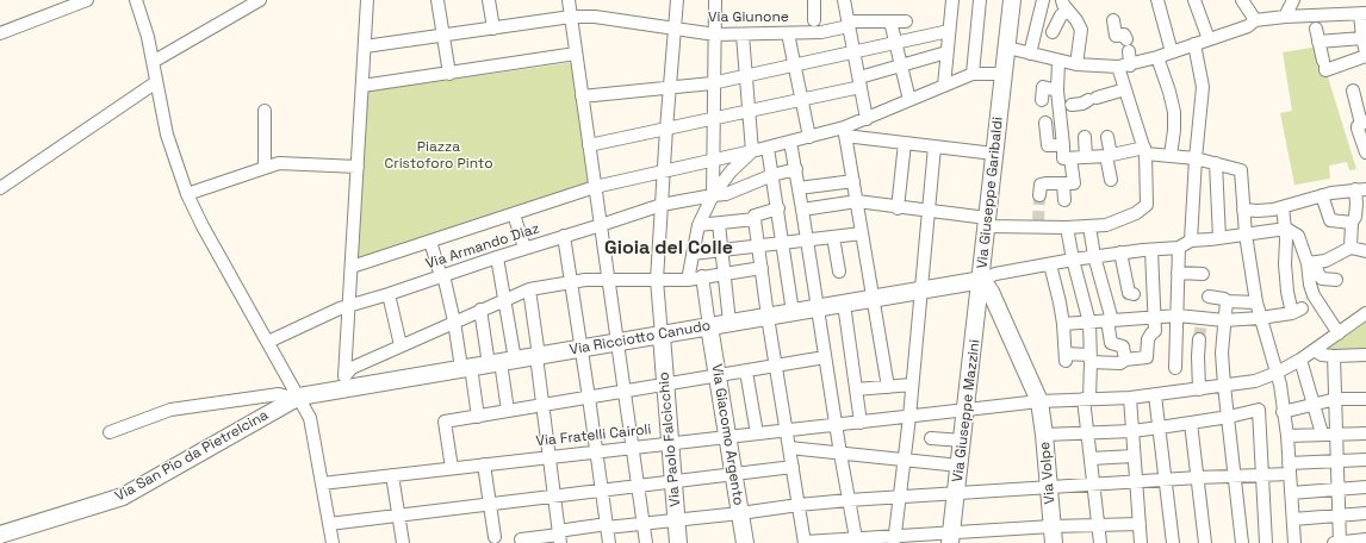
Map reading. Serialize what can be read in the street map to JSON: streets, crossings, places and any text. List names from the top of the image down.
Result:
{
  "streets": {
    "main road": [
      "Via Giuseppe Garibaldi",
      "Via Ricciotto Canudo",
      "Via Giuseppe Mazzini",
      "Via Giacomo Argento",
      "Via Paolo Falcicchio",
      "Via San Pio da Pietrelcina",
      "Via Volpe"
    ],
    "street": ["Via Giunone", "Via Armando Diaz", "Via Fratelli Cairoli"]
  },
  "crossings": [
    ["Via Giuseppe Garibaldi", "Via Ricciotto Canudo"],
    ["Via Giuseppe Garibaldi", "Via Giuseppe Mazzini"],
    ["Via Giuseppe Garibaldi", "Via Fratelli Cairoli"],
    ["Via Giuseppe Garibaldi", "Via Volpe"],
    ["Via Ricciotto Canudo", "Via Giuseppe Mazzini"],
    ["Via Ricciotto Canudo", "Via Giacomo Argento"],
    ["Via Ricciotto Canudo", "Via Paolo Falcicchio"],
    ["Via Ricciotto Canudo", "Via San Pio da Pietrelcina"],
    ["Via Giuseppe Mazzini", "Via Fratelli Cairoli"],
    ["Via Giacomo Argento", "Via Fratelli Cairoli"],
    ["Via Fratelli Cairoli", "Via Paolo Falcicchio"],
    ["Via Fratelli Cairoli", "Via Volpe"]
  ],
  "districts": ["Gioia del Colle"],
  "parks": ["Piazza Cristoforo Pinto"]
}
